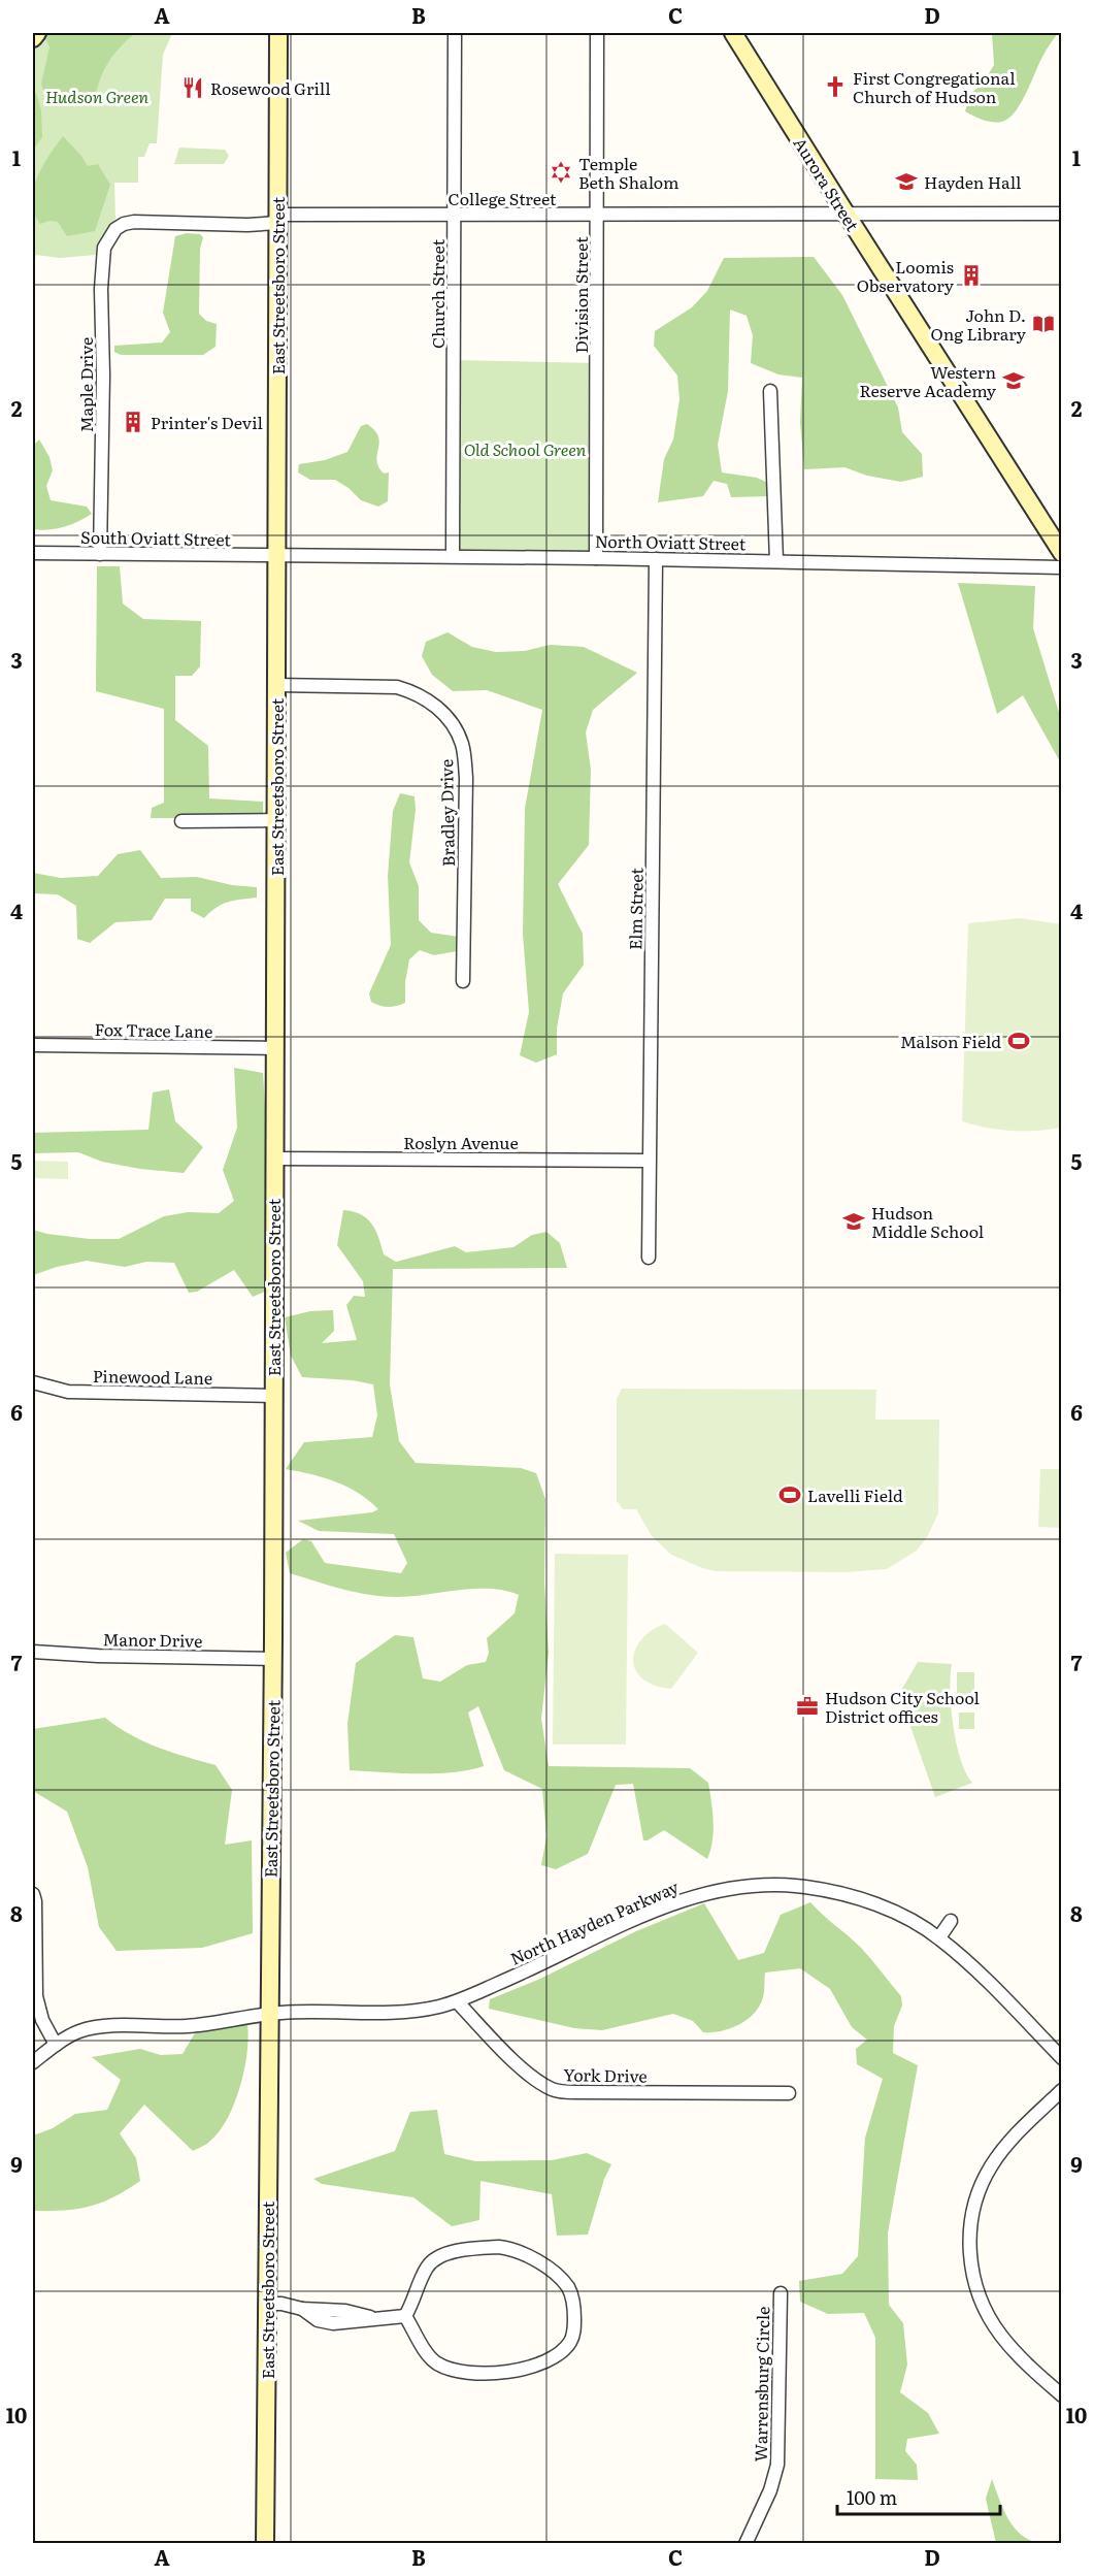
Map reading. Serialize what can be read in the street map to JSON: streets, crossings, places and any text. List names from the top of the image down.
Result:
{
  "streets": {
    "main road": ["Aurora Street", "East Streetsboro Street"],
    "street": [
      "College Street",
      "Church Street",
      "Division Street",
      "Maple Drive",
      "South Oviatt Street",
      "North Oviatt Street",
      "Bradley Drive",
      "Elm Street",
      "Fox Trace Lane",
      "Roslyn Avenue",
      "Pinewood Lane",
      "Manor Drive",
      "North Hayden Parkway",
      "York Drive",
      "Warrensburg Circle"
    ]
  },
  "crossings": [
    ["Aurora Street", "College Street"],
    ["College Street", "East Streetsboro Street"],
    ["College Street", "Church Street"],
    ["College Street", "Division Street"],
    ["College Street", "Maple Drive"],
    ["East Streetsboro Street", "South Oviatt Street"],
    ["East Streetsboro Street", "North Oviatt Street"],
    ["East Streetsboro Street", "Bradley Drive"],
    ["East Streetsboro Street", "Fox Trace Lane"],
    ["East Streetsboro Street", "Roslyn Avenue"],
    ["East Streetsboro Street", "Pinewood Lane"],
    ["East Streetsboro Street", "Manor Drive"],
    ["East Streetsboro Street", "North Hayden Parkway"],
    ["Church Street", "North Oviatt Street"],
    ["Division Street", "North Oviatt Street"],
    ["Maple Drive", "South Oviatt Street"],
    ["South Oviatt Street", "North Oviatt Street"],
    ["North Oviatt Street", "Elm Street"],
    ["Elm Street", "Roslyn Avenue"],
    ["North Hayden Parkway", "York Drive"]
  ],
  "parks": ["Hudson Green", "Old School Green"],
  "places": {
    "church": ["First Congregational Church of Hudson"],
    "restaurant": ["Rosewood Grill"],
    "synagogue": ["Temple Beth Shalom"],
    "school or university": ["Hayden Hall", "Western Reserve Academy", "Hudson Middle School"],
    "building": ["Loomis Observatory", "Printer's Devil"],
    "library": ["John D. Ong Library"],
    "sports": ["Malson Field", "Lavelli Field"],
    "office": ["Hudson City School District offices"]
  },
  "scale_bar": "100 m",
  "grid": {
    "columns": [
      "A",
      "B",
      "C",
      "D"
    ],
    "rows": [
      "1",
      "2",
      "3",
      "4",
      "5",
      "6",
      "7",
      "8",
      "9",
      "10"
    ]
  }
}
